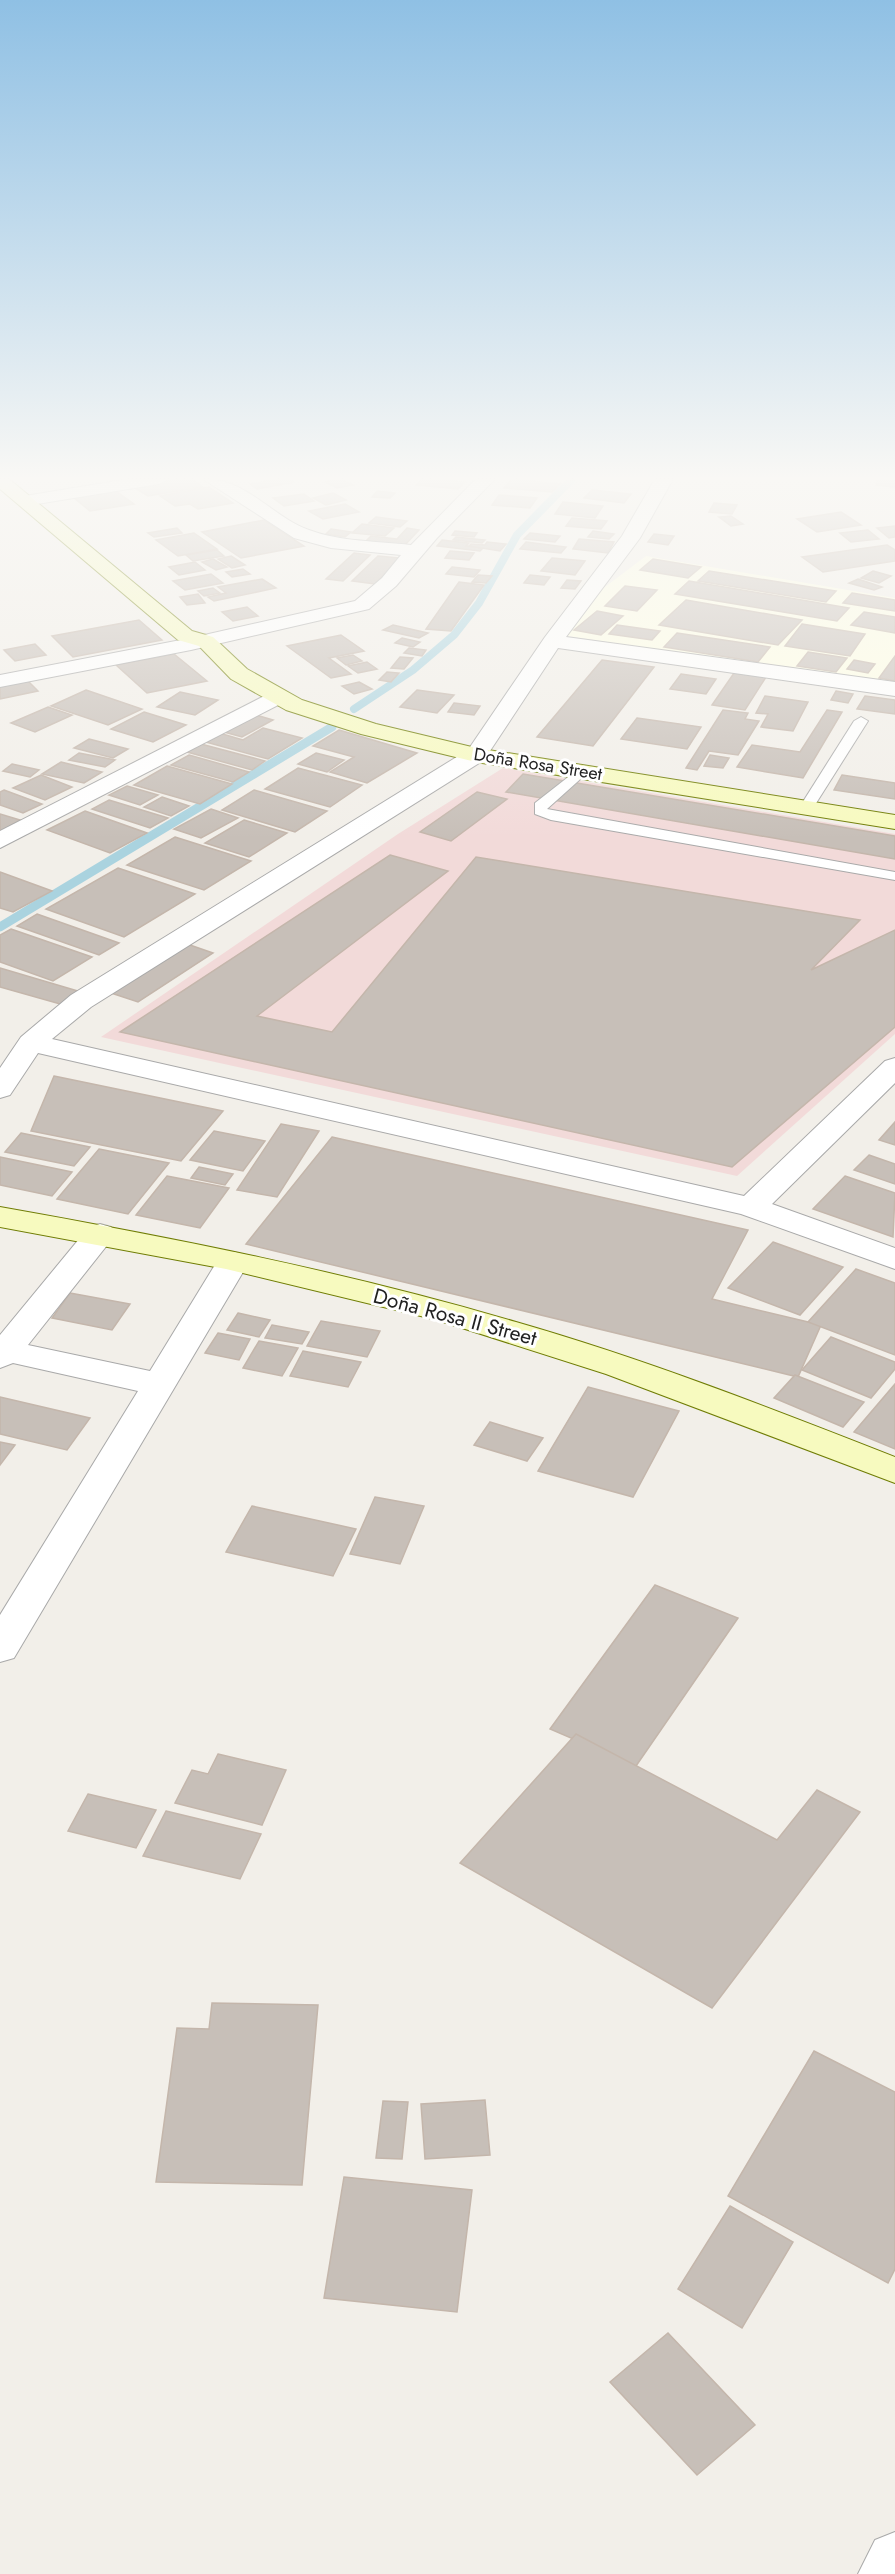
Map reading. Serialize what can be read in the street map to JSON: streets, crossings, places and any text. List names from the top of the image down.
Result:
{
  "streets": {
    "street": ["Doña Rosa Street", "Doña Rosa II Street"]
  }
}
